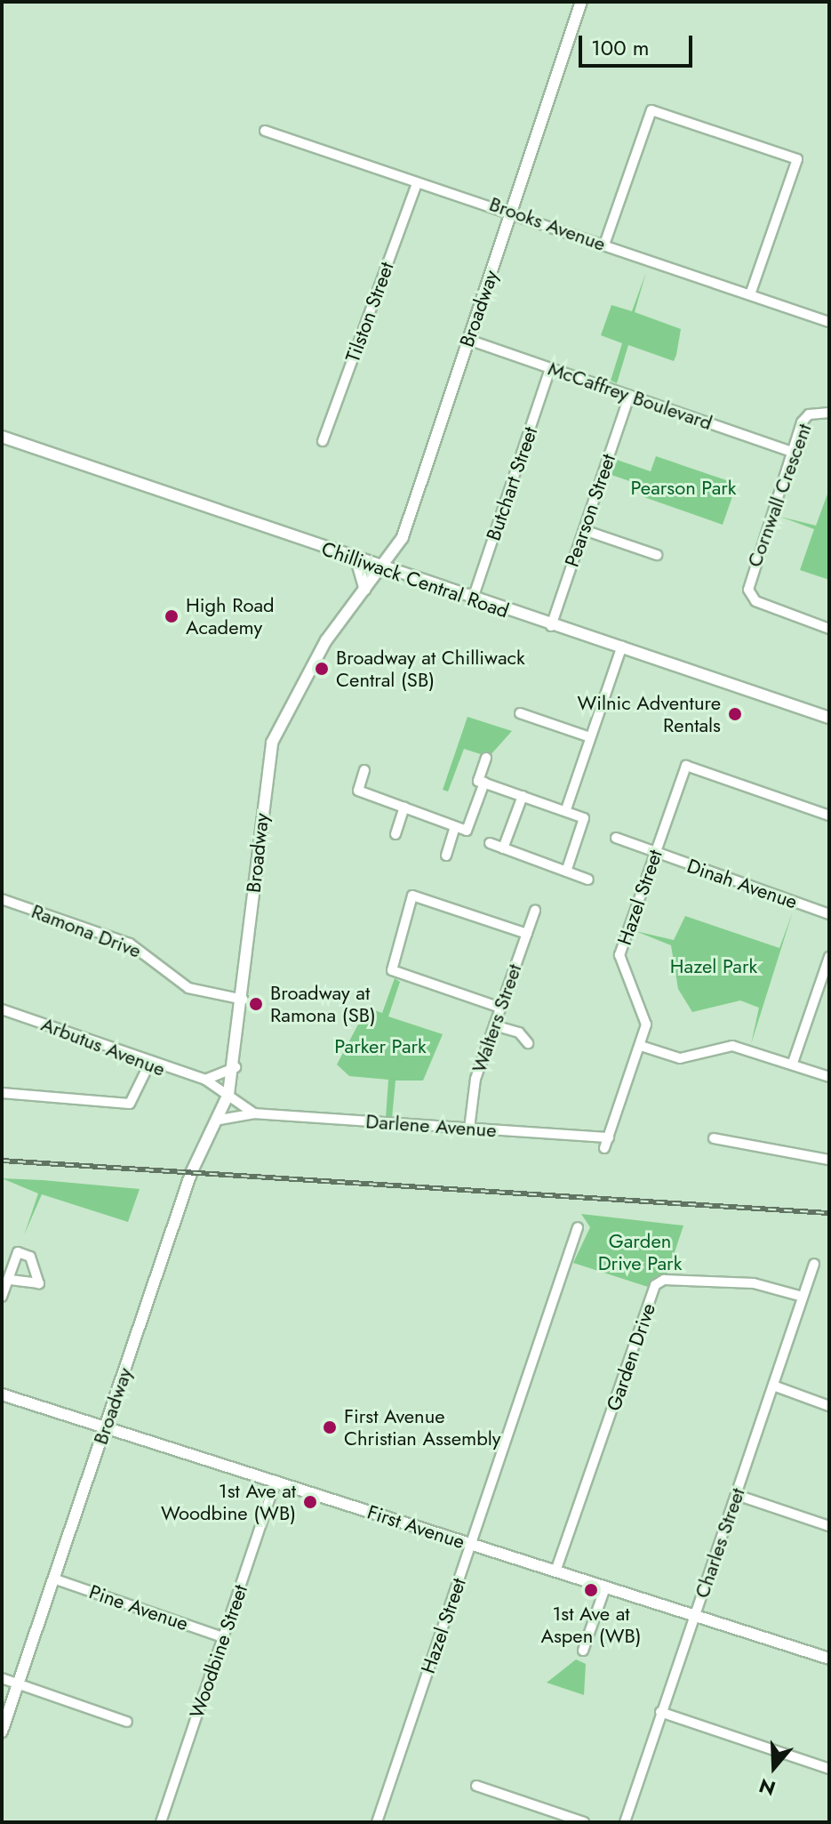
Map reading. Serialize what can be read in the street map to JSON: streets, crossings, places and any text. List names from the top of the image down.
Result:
{
  "streets": {
    "street": [
      "Brooks Avenue",
      "Broadway",
      "Tilston Street",
      "McCaffrey Boulevard",
      "Butchart Street",
      "Cornwall Crescent",
      "Pearson Street",
      "Chilliwack Central Road",
      "Dinah Avenue",
      "Hazel Street",
      "Ramona Drive",
      "Walters Street",
      "Arbutus Avenue",
      "Darlene Avenue",
      "Garden Drive",
      "First Avenue",
      "Charles Street",
      "Pine Avenue",
      "Woodbine Street"
    ]
  },
  "crossings": [
    ["Brooks Avenue", "Broadway"],
    ["Brooks Avenue", "Tilston Street"],
    ["Broadway", "McCaffrey Boulevard"],
    ["Broadway", "Chilliwack Central Road"],
    ["Broadway", "Ramona Drive"],
    ["Broadway", "Arbutus Avenue"],
    ["Broadway", "Darlene Avenue"],
    ["Broadway", "First Avenue"],
    ["Broadway", "Pine Avenue"],
    ["McCaffrey Boulevard", "Butchart Street"],
    ["McCaffrey Boulevard", "Cornwall Crescent"],
    ["McCaffrey Boulevard", "Pearson Street"],
    ["Butchart Street", "Chilliwack Central Road"],
    ["Pearson Street", "Chilliwack Central Road"],
    ["Dinah Avenue", "Hazel Street"],
    ["Hazel Street", "Darlene Avenue"],
    ["Hazel Street", "First Avenue"],
    ["Walters Street", "Darlene Avenue"],
    ["Garden Drive", "First Avenue"],
    ["Garden Drive", "Charles Street"],
    ["First Avenue", "Charles Street"],
    ["First Avenue", "Woodbine Street"],
    ["Pine Avenue", "Woodbine Street"]
  ],
  "parks": [
    "Pearson Park",
    "Hazel Park",
    "Parker Park",
    "Garden Drive Park"
  ],
  "places": [
    "High Road Academy",
    "Broadway at Chilliwack Central (SB)",
    "Wilnic Adventure Rentals",
    "Broadway at Ramona (SB)",
    "First Avenue Christian Assembly",
    "1st Ave at Woodbine (WB)",
    "1st Ave at Aspen (WB)"
  ],
  "scale_bar": "100 m",
  "north": "bottom"
}
